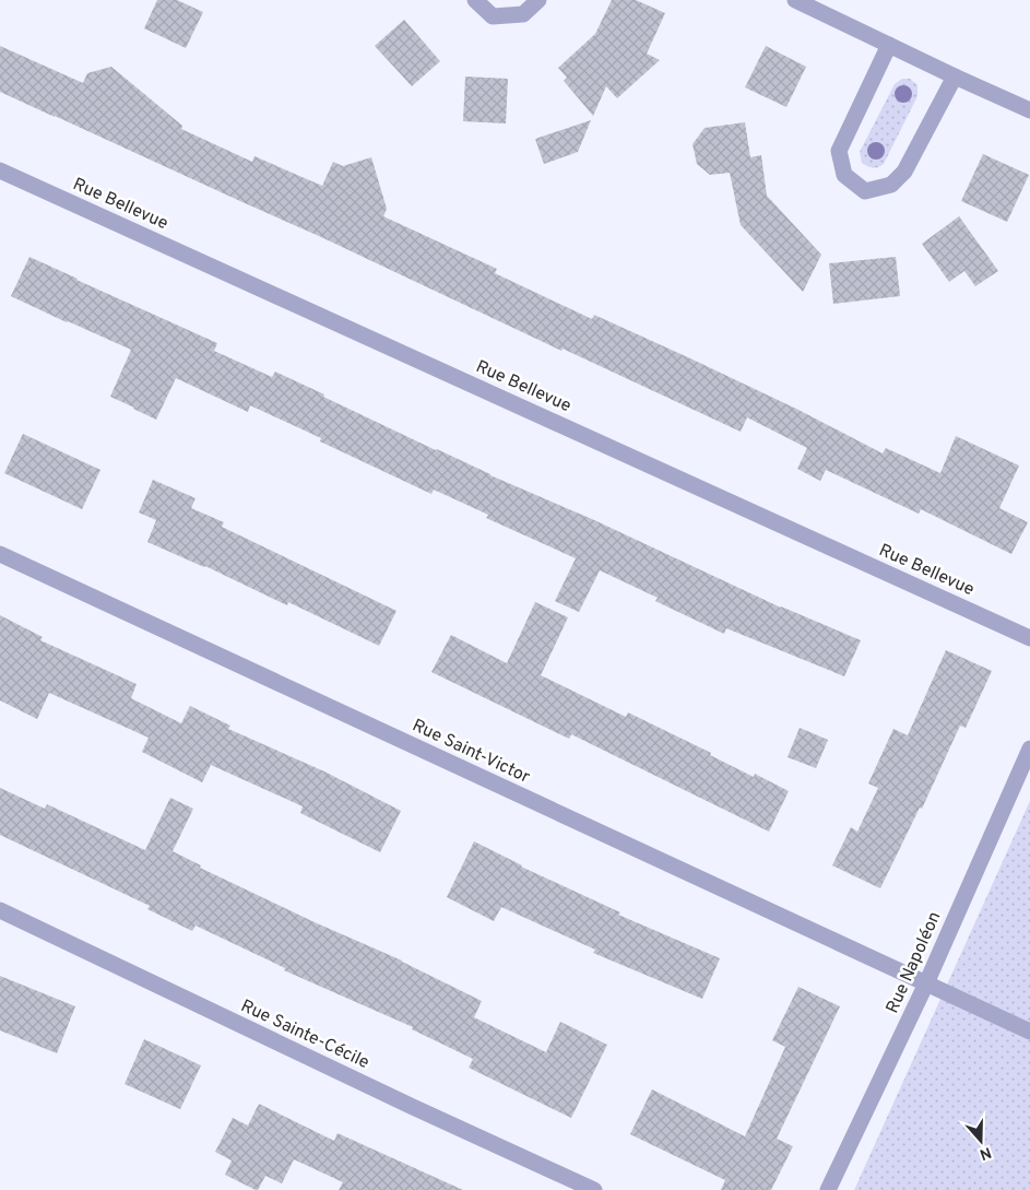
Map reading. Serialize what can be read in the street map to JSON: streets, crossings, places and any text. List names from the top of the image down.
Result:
{
  "streets": {
    "street": [
      "Rue Bellevue",
      "Rue Saint-Victor",
      "Rue Napoléon",
      "Rue Sainte-Cécile"
    ]
  },
  "crossings": [
    ["Rue Saint-Victor", "Rue Napoléon"]
  ],
  "north": "bottom"
}
